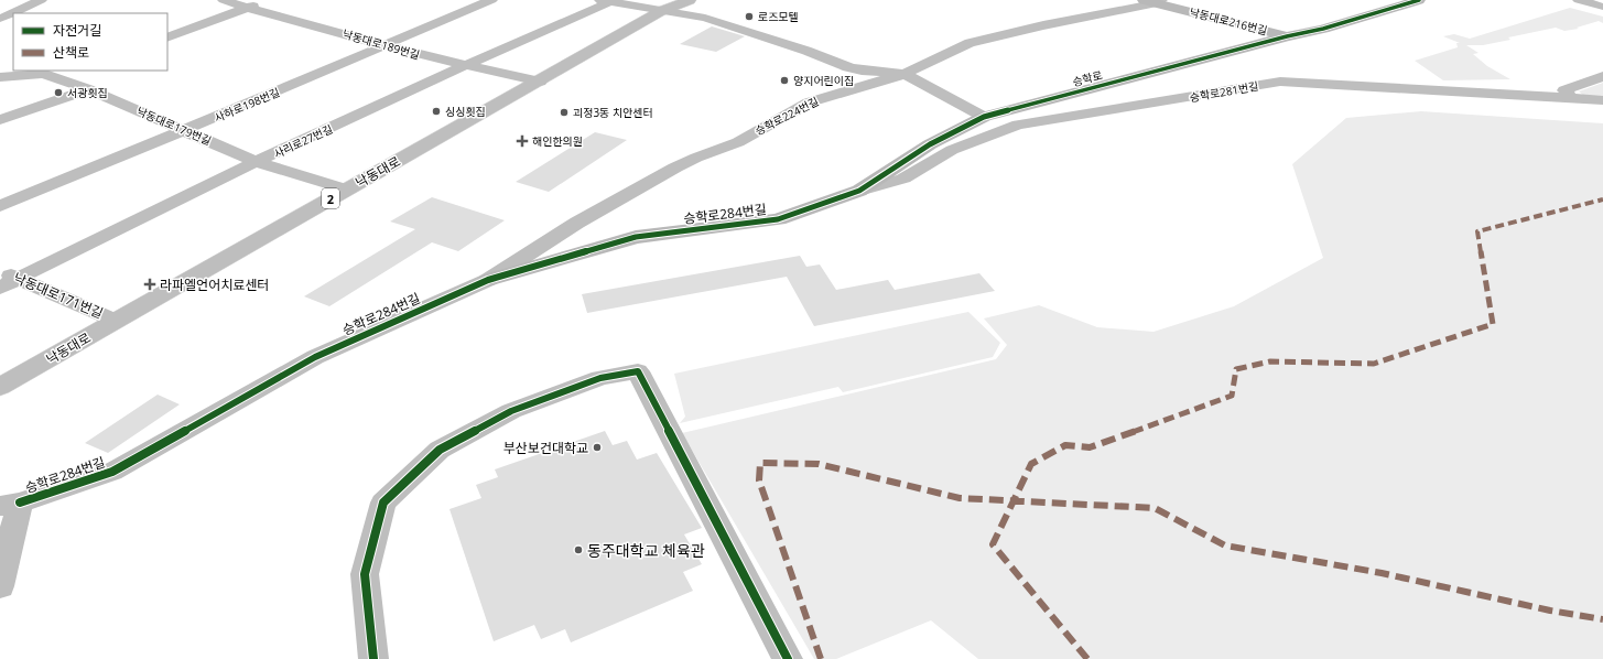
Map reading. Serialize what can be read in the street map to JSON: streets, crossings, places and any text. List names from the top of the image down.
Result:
{
  "streets": {
    "main road": ["낙동대로", "2"],
    "street": [
      "낙동대로216번길",
      "낙동대로189번길",
      "승학로",
      "승학로281번길",
      "사하로198번길",
      "승학로224번길",
      "낙동대로179번길",
      "사리로27번길",
      "승학로284번길",
      "낙동대로171번길"
    ]
  },
  "crossings": [
    ["낙동대로216번길", "승학로"],
    ["낙동대로216번길", "승학로224번길"],
    ["낙동대로189번길", "사하로198번길"],
    ["낙동대로189번길", "사리로27번길"],
    ["낙동대로189번길", "낙동대로"],
    ["승학로", "승학로281번길"],
    ["승학로", "승학로284번길"],
    ["사하로198번길", "낙동대로179번길"],
    ["승학로224번길", "승학로284번길"],
    ["낙동대로179번길", "사리로27번길"],
    ["낙동대로179번길", "낙동대로"],
    ["사리로27번길", "낙동대로171번길"],
    ["낙동대로", "낙동대로171번길"]
  ],
  "places": {
    "other": [
      "로즈모텔",
      "양지어린이집",
      "서광횟집",
      "싱싱횟집",
      "괴정3동 치안센터",
      "부산보건대학교",
      "동주대학교 체육관"
    ],
    "health": ["해인한의원", "라파엘언어치료센터"]
  },
  "legend": ["자전거길", "산책로"]
}
